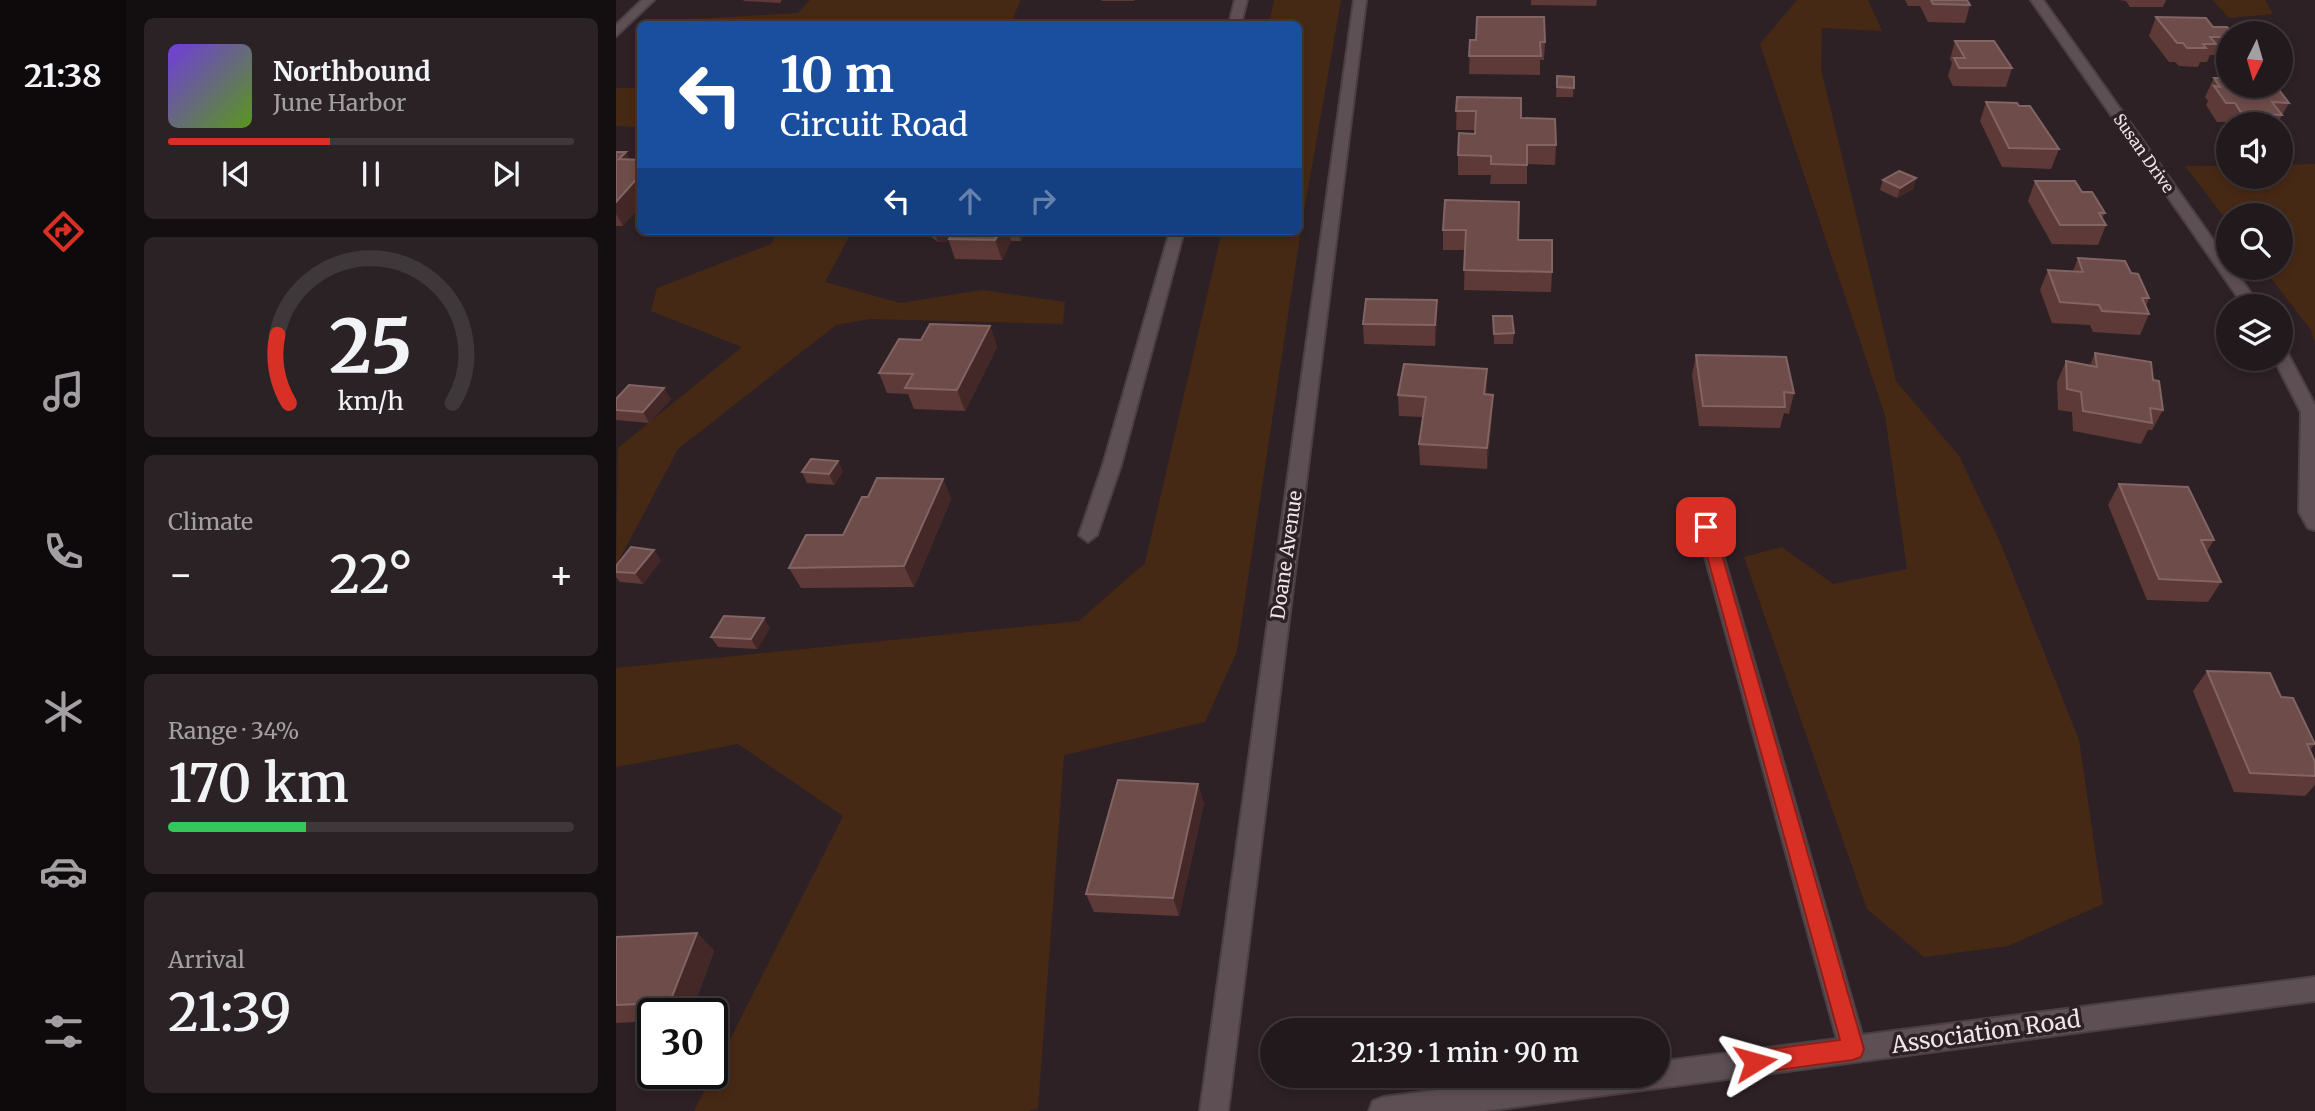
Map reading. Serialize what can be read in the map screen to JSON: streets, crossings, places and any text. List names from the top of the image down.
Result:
{
  "streets": {
    "street": ["Susan Drive", "Doane Avenue", "Association Road"]
  },
  "north": "bottom",
  "page": {
    "tabs": "21:38",
    "turn": ["10 m", "Circuit Road"],
    "song": ["Northbound", "June Harbor"],
    "tile": [
      "Climate",
      ["Range · 34%", "170 km"],
      ["Arrival", "21:39"]
    ],
    "heat": ["−", "22°", "+"],
    "limit": "30",
    "trip": "21:39 · 1 min · 90 m",
    "gauge": ["25", "km/h"]
  }
}
